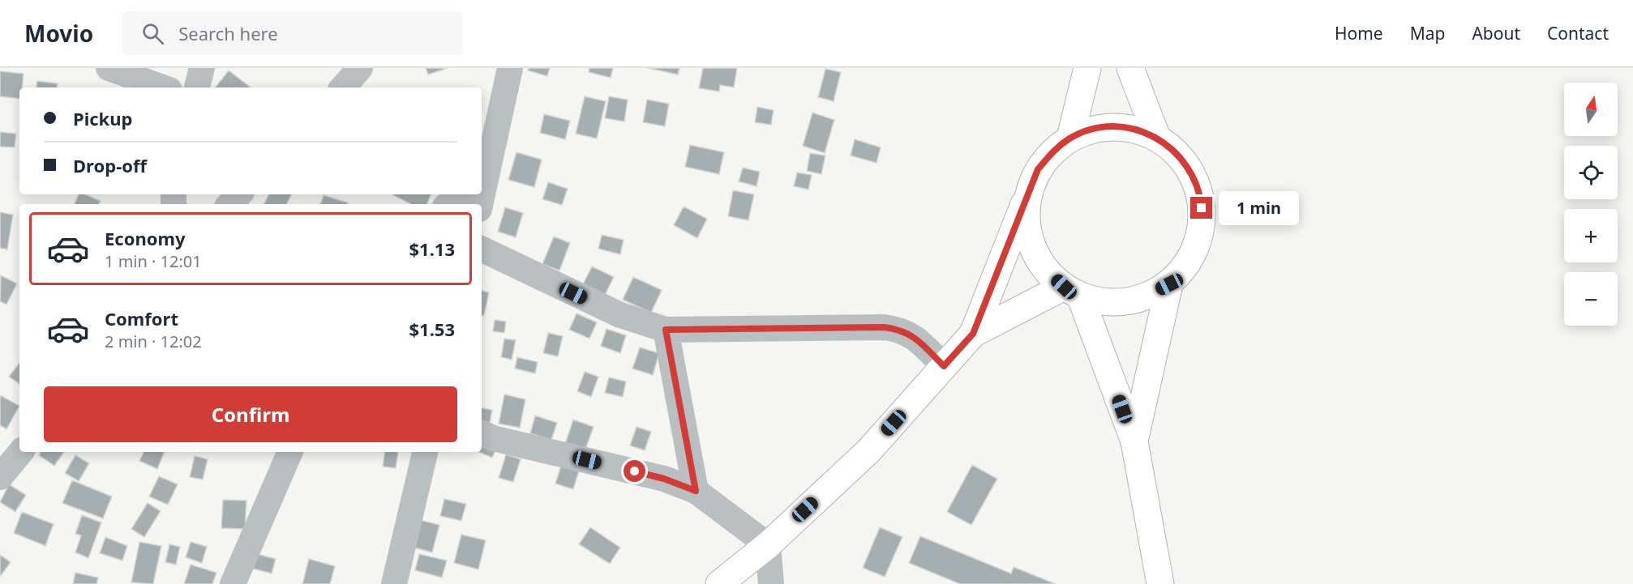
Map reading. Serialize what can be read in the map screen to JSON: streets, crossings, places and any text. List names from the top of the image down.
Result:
{
  "north": "top",
  "page": {
    "header": "Movio",
    "search": "Search here",
    "nav": [
      "Home",
      "Map",
      "About",
      "Contact"
    ],
    "map_buttons": ["+", "−"],
    "banner": ["Pickup", "Drop-off"],
    "bubble": "1 min",
    "list": [
      {
        "name": "Economy",
        "note": "1 min · 12:01",
        "value": "$1.13"
      },
      {
        "name": "Comfort",
        "note": "2 min · 12:02",
        "value": "$1.53"
      }
    ],
    "buttons": "Confirm"
  }
}
